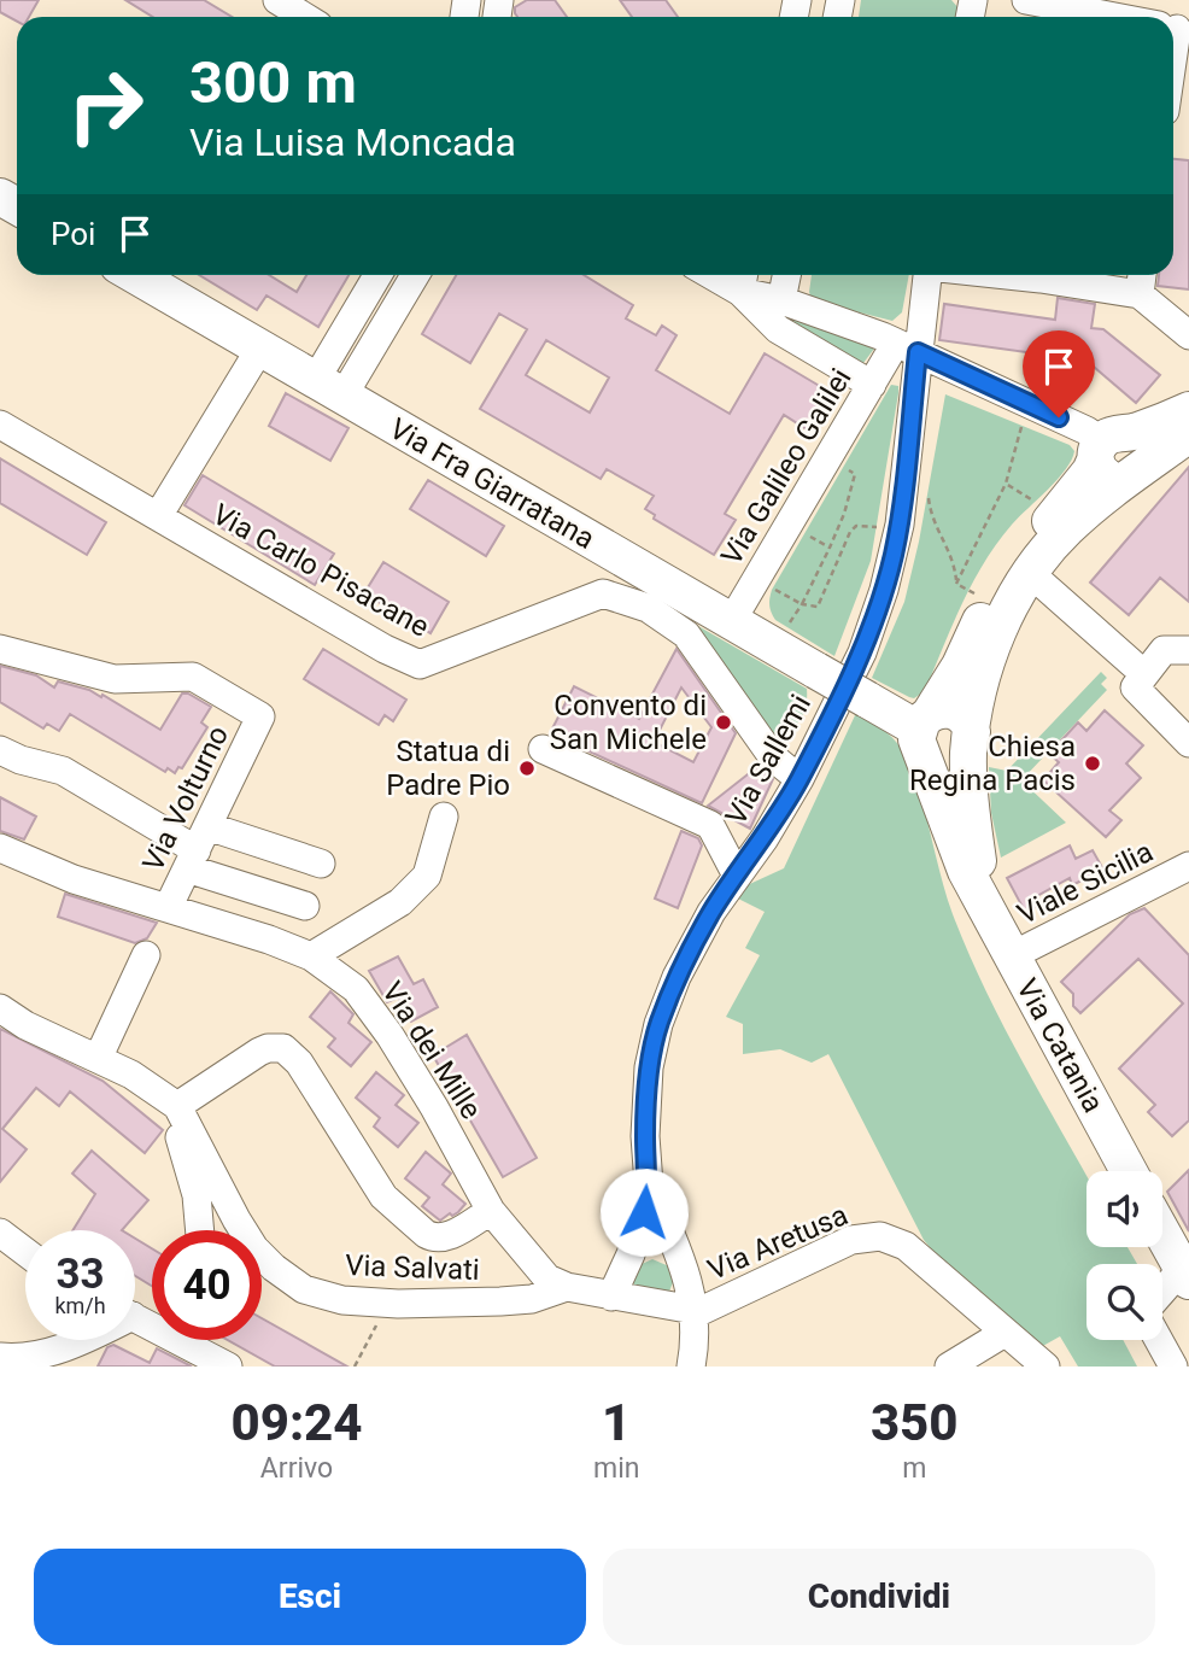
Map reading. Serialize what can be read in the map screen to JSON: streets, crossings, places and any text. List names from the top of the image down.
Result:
{
  "streets": {
    "main road": ["Via Fra Giarratana", "Via Catania"],
    "street": [
      "Via Galileo Galilei",
      "Via Carlo Pisacane",
      "Via Sallemi",
      "Via Volturno",
      "Viale Sicilia",
      "Via dei Mille",
      "Via Aretusa",
      "Via Salvati"
    ]
  },
  "crossings": [
    ["Via Galileo Galilei", "Via Fra Giarratana"],
    ["Via Galileo Galilei", "Via Sallemi"],
    ["Via Fra Giarratana", "Via Catania"],
    ["Via Carlo Pisacane", "Via Sallemi"],
    ["Via Sallemi", "Via Aretusa"],
    ["Via Sallemi", "Via Salvati"],
    ["Via Volturno", "Via dei Mille"],
    ["Viale Sicilia", "Via Catania"],
    ["Via dei Mille", "Via Salvati"],
    ["Via Aretusa", "Via Salvati"]
  ],
  "places": ["Convento di San Michele", "Chiesa Regina Pacis", "Statua di Padre Pio"],
  "page": {
    "turn": ["300 m", "Via Luisa Moncada"],
    "then": "Poi",
    "speed": "33 km/h",
    "limit": "40",
    "eta": [
      "09:24",
      "Arrivo",
      "1",
      "min",
      "350",
      "m"
    ],
    "buttons": ["Esci", "Condividi"]
  }
}
